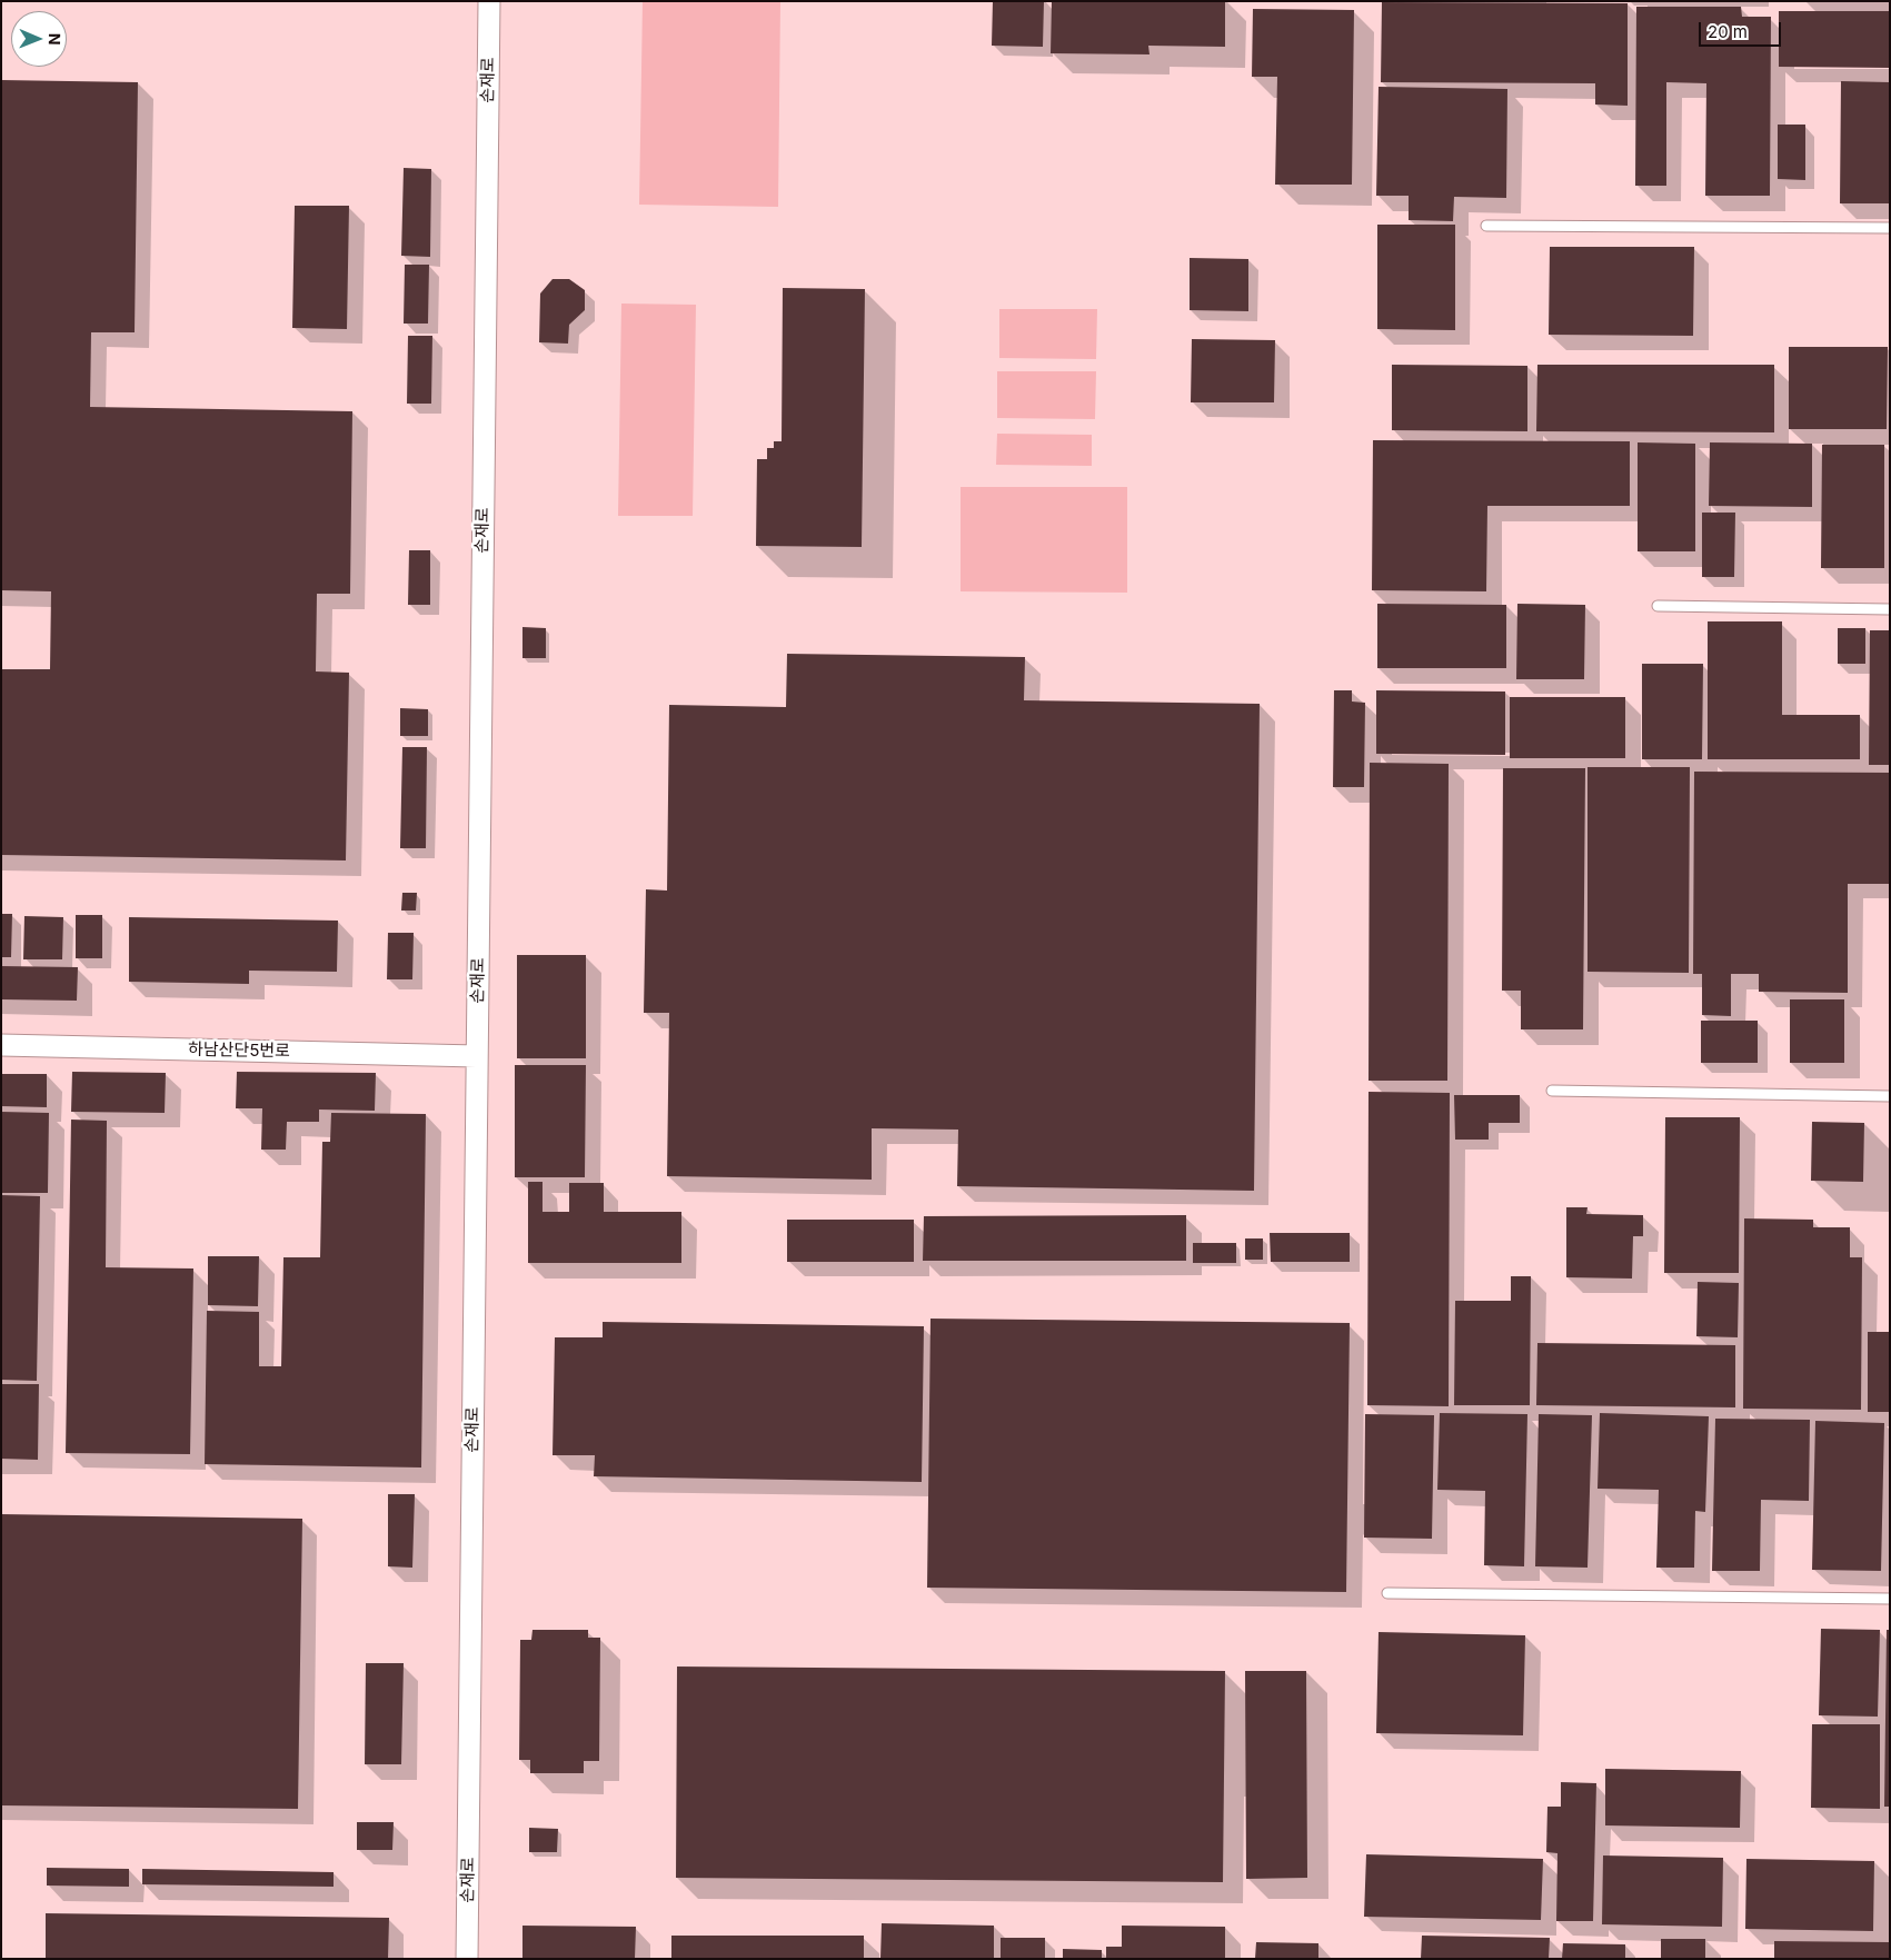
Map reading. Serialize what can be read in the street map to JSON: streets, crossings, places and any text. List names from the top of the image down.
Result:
{
  "streets": {
    "street": ["손재로", "하남산단5번로"]
  },
  "crossings": [
    ["손재로", "하남산단5번로"]
  ],
  "scale_bar": "20 m",
  "north": "right"
}
